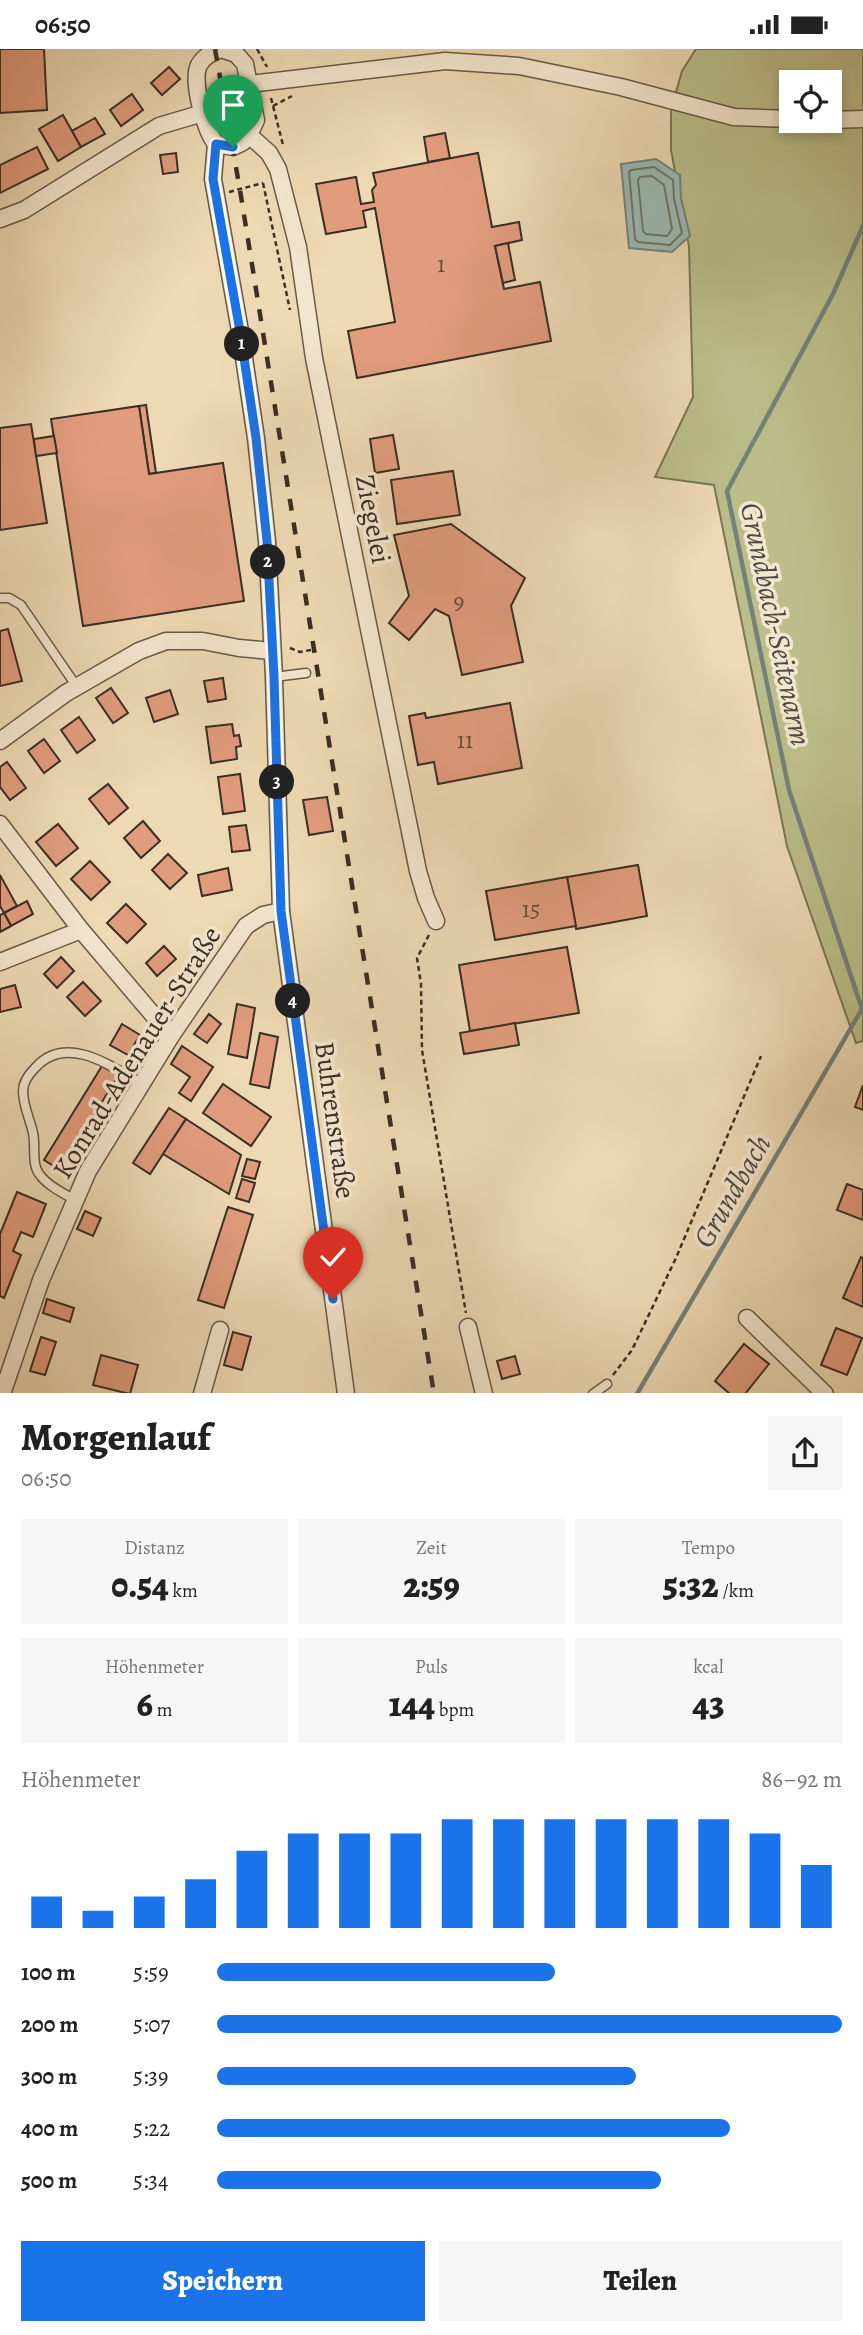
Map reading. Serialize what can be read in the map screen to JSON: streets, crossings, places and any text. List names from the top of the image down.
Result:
{
  "streets": {
    "street": ["Ziegelei", "Konrad-Adenauer-Straße", "Buhrenstraße"]
  },
  "crossings": [
    ["Konrad-Adenauer-Straße", "Buhrenstraße"]
  ],
  "water": ["Grundbach-Seitenarm", "Grundbach"],
  "house_numbers": [
    "1",
    "9",
    "11",
    "15"
  ],
  "page": {
    "status": "06:50",
    "pins": [
      "1",
      "2",
      "3",
      "4"
    ],
    "heading": ["Morgenlauf", "06:50"],
    "stats": [
      ["Distanz", "0.54 km"],
      ["Zeit", "2:59"],
      ["Tempo", "5:32 /km"],
      ["Höhenmeter", "6 m"],
      ["Puls", "144 bpm"],
      ["kcal", "43"]
    ],
    "chart": ["Höhenmeter", "86–92 m"],
    "list": [
      {
        "name": "100 m",
        "note": "5:59"
      },
      {
        "name": "200 m",
        "note": "5:07"
      },
      {
        "name": "300 m",
        "note": "5:39"
      },
      {
        "name": "400 m",
        "note": "5:22"
      },
      {
        "name": "500 m",
        "note": "5:34"
      }
    ],
    "buttons": ["Speichern", "Teilen"]
  }
}
